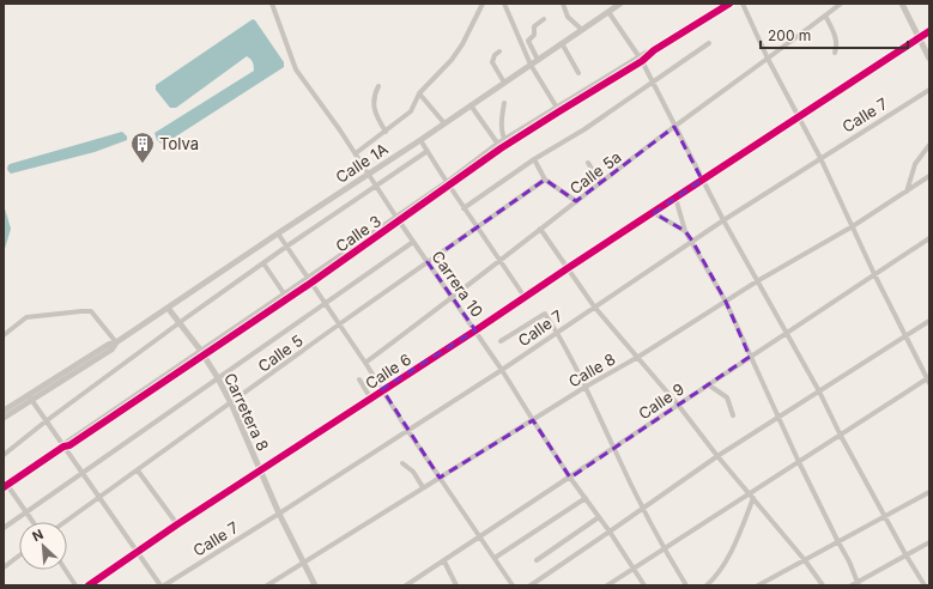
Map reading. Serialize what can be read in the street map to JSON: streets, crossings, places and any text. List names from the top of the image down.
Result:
{
  "streets": {
    "street": [
      "Calle 7",
      "Calle 1A",
      "Calle 5a",
      "Calle 3",
      "Carrera 10",
      "Calle 5",
      "Calle 8",
      "Calle 6",
      "Calle 9",
      "Carretera 8"
    ]
  },
  "crossings": [
    ["Calle 7", "Carrera 10"],
    ["Calle 7", "Carretera 8"],
    ["Calle 1A", "Carrera 10"],
    ["Calle 1A", "Carretera 8"],
    ["Calle 5a", "Carrera 10"],
    ["Calle 3", "Carrera 10"],
    ["Calle 3", "Carretera 8"],
    ["Carrera 10", "Calle 5"],
    ["Carrera 10", "Calle 8"],
    ["Carrera 10", "Calle 6"],
    ["Carrera 10", "Calle 9"],
    ["Calle 5", "Carretera 8"],
    ["Calle 8", "Carretera 8"],
    ["Calle 6", "Carretera 8"]
  ],
  "places": {
    "building": ["Tolva"]
  },
  "scale_bar": "200 m",
  "north": "top left"
}
